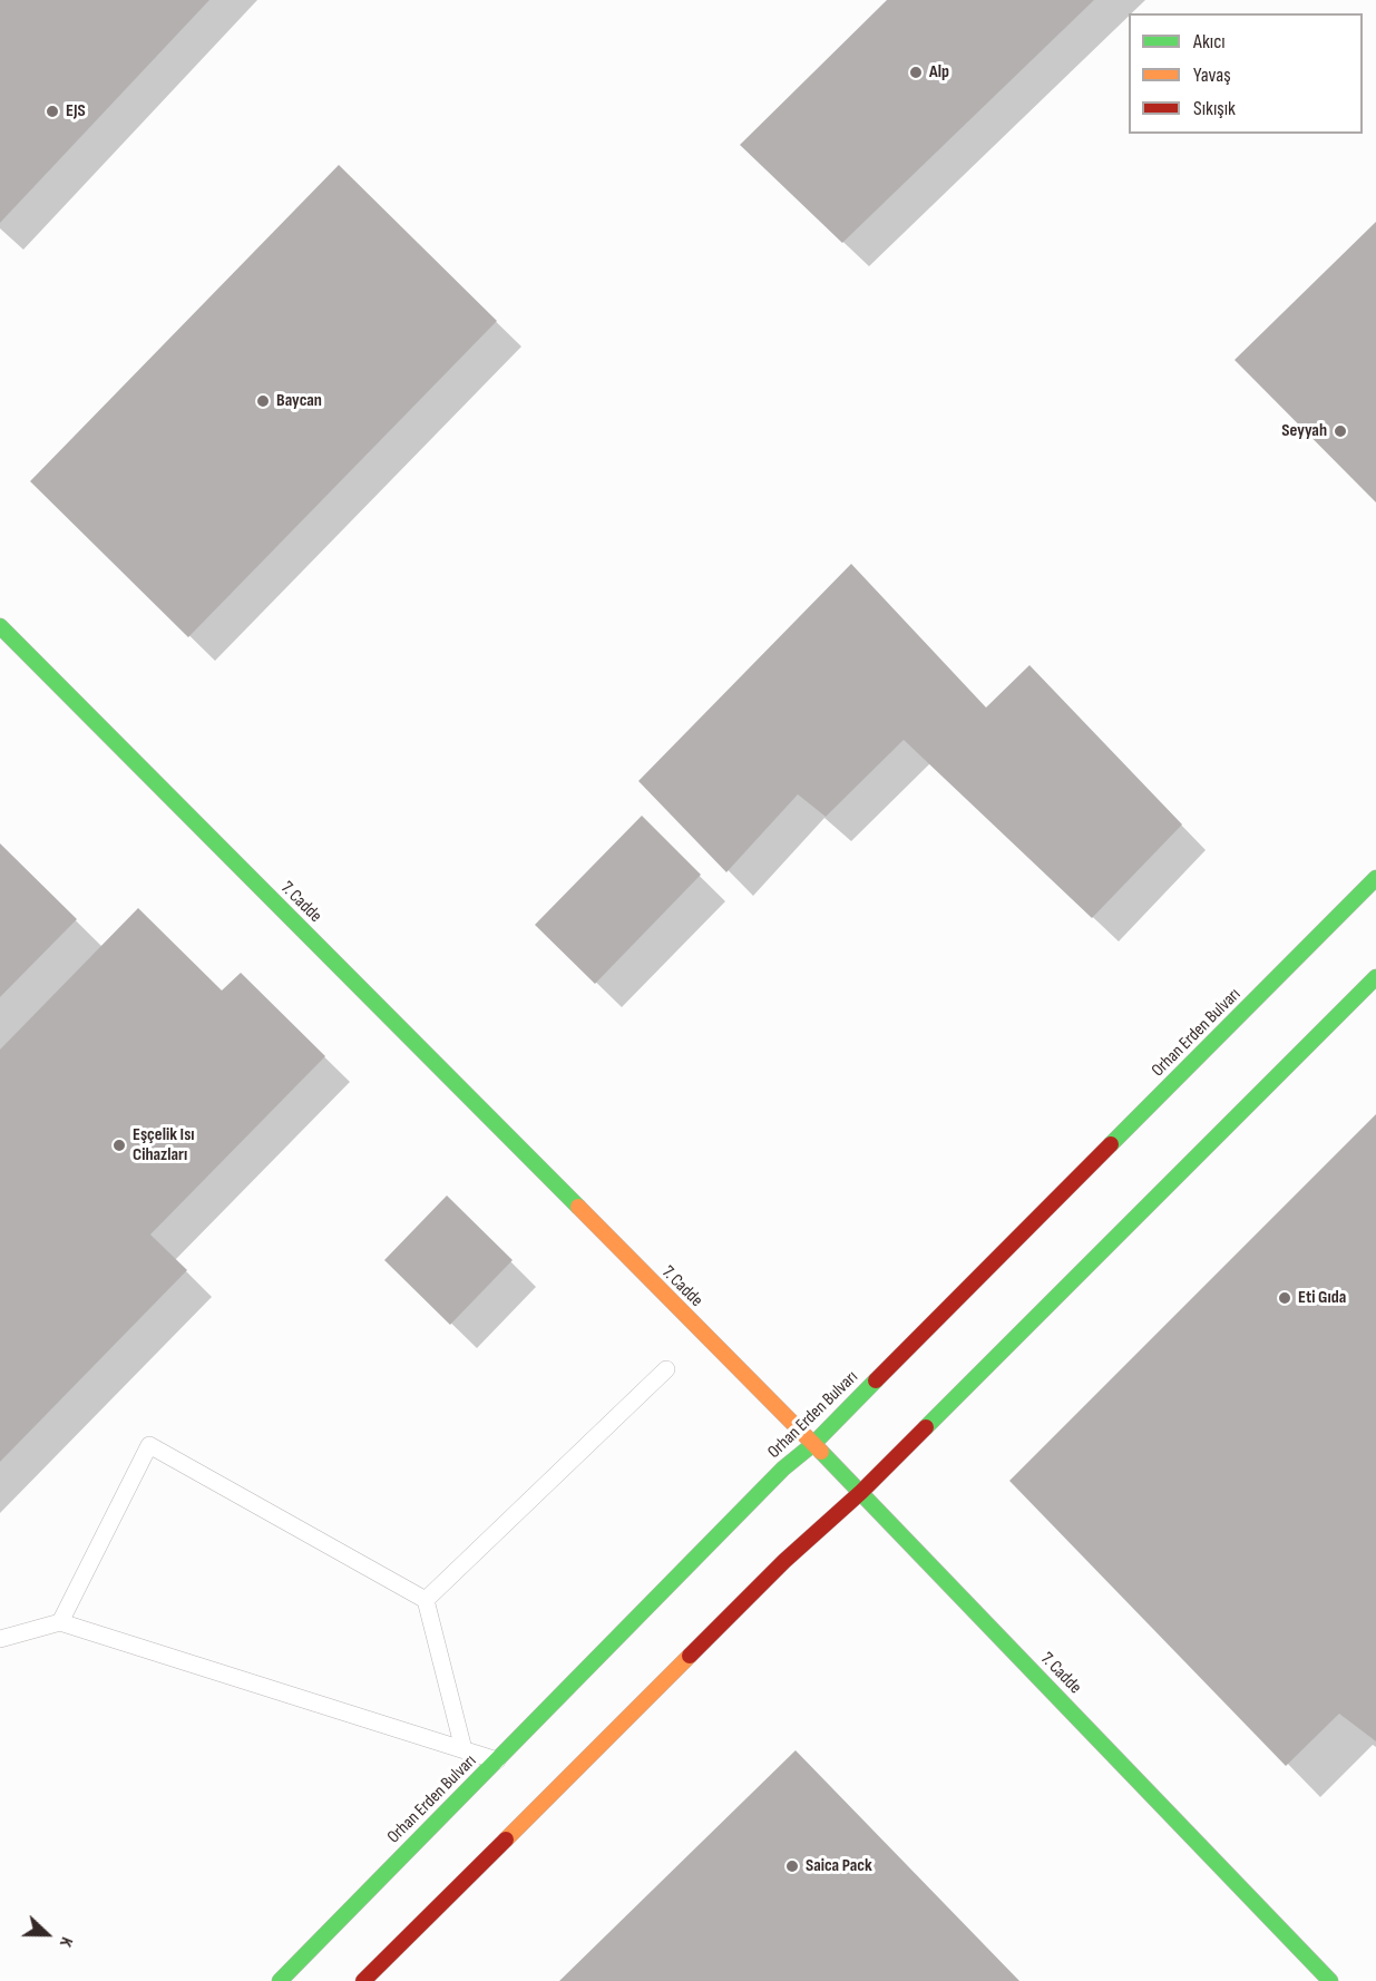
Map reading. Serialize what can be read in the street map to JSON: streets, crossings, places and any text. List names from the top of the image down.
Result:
{
  "streets": {
    "street": ["7. Cadde", "Orhan Erden Bulvarı"]
  },
  "crossings": [
    ["7. Cadde", "Orhan Erden Bulvarı"]
  ],
  "places": [
    "Alp",
    "EJS",
    "Baycan",
    "Seyyah",
    "Eşçelik Isı Cihazları",
    "Eti Gıda",
    "Saica Pack"
  ],
  "legend": ["Akıcı", "Yavaş", "Sıkışık"],
  "north": "right"
}
